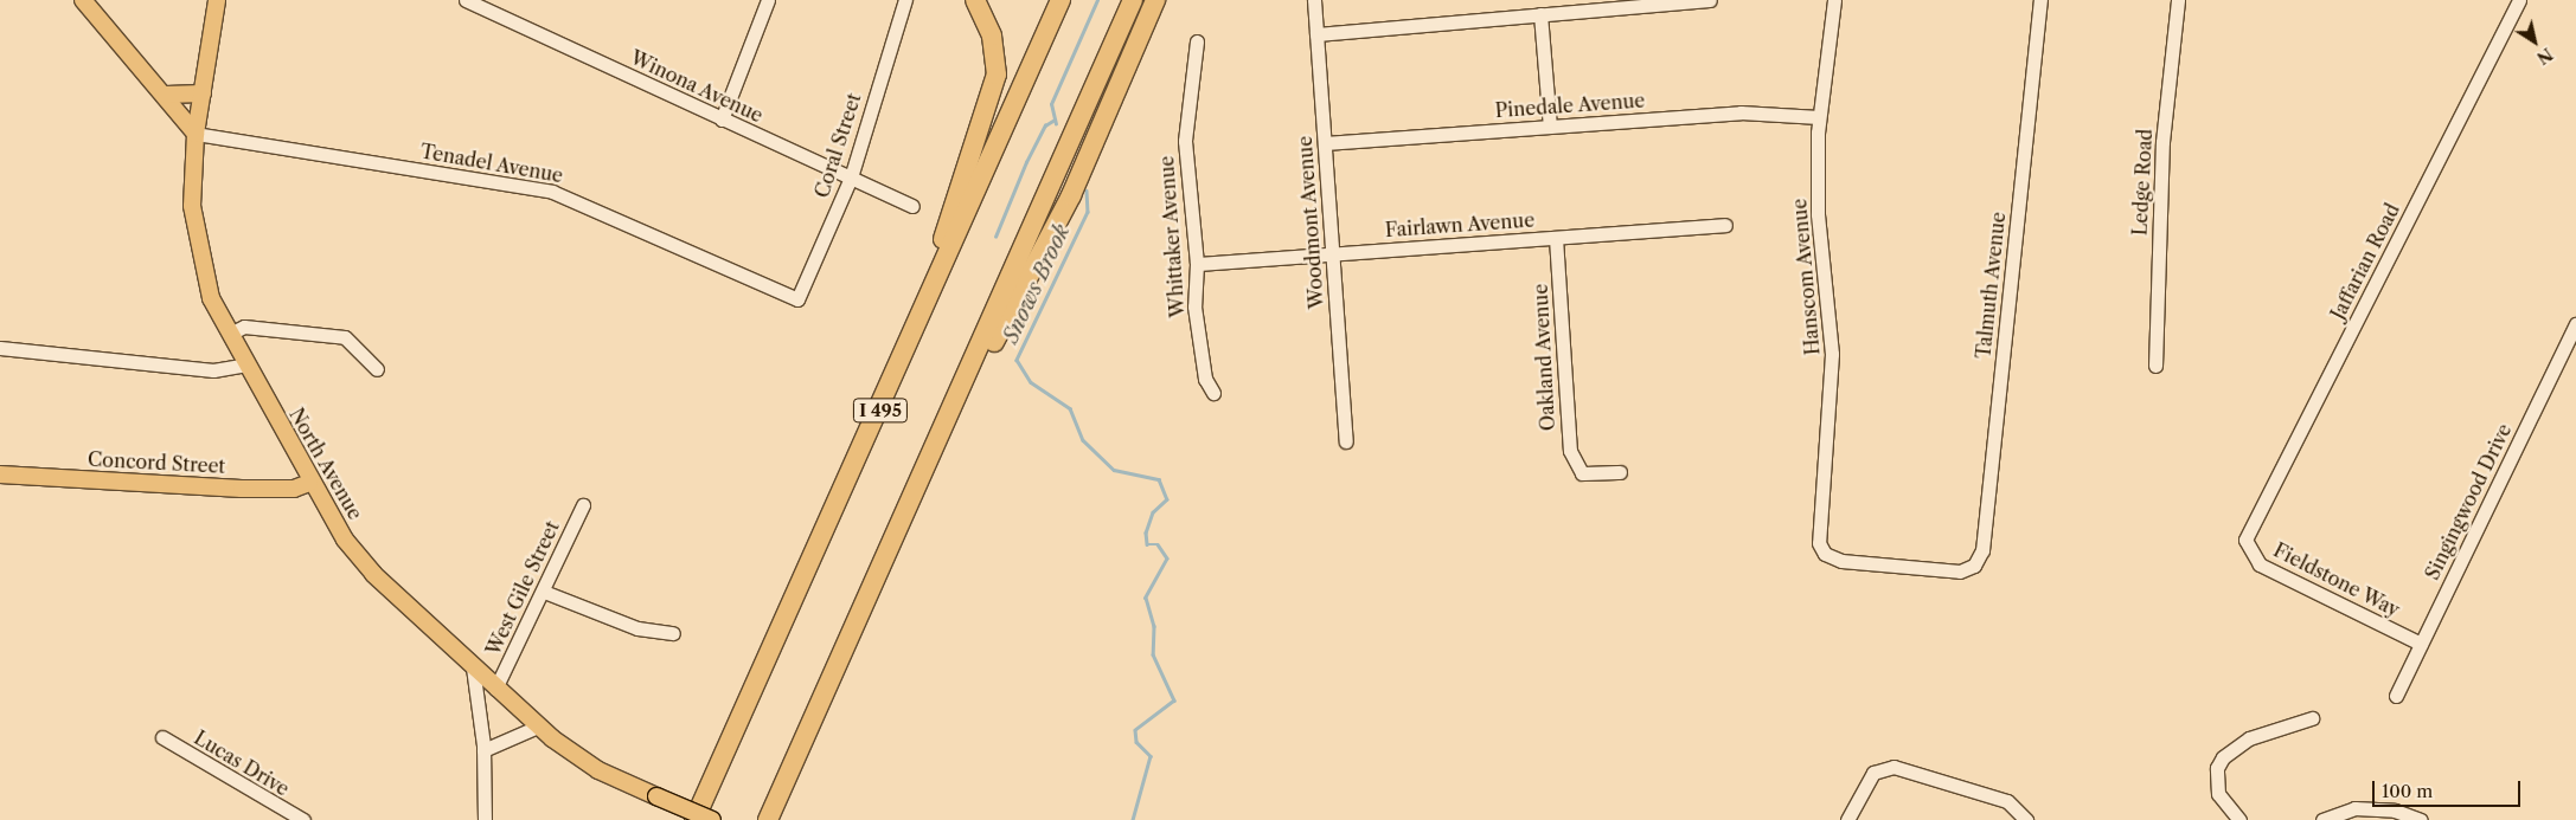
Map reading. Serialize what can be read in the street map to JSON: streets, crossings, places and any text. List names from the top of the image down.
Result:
{
  "streets": {
    "highway": ["I 495"],
    "main road": ["Concord Street", "North Avenue"],
    "street": [
      "Winona Avenue",
      "Pinedale Avenue",
      "Coral Street",
      "Tenadel Avenue",
      "Ledge Road",
      "Woodmont Avenue",
      "Fairlawn Avenue",
      "Whittaker Avenue",
      "Jaffarian Road",
      "Hanscom Avenue",
      "Talmuth Avenue",
      "Oakland Avenue",
      "Singingwood Drive",
      "Fieldstone Way",
      "West Gile Street",
      "Lucas Drive"
    ]
  },
  "crossings": [
    ["Winona Avenue", "Coral Street"],
    ["Pinedale Avenue", "Woodmont Avenue"],
    ["Pinedale Avenue", "Hanscom Avenue"],
    ["Coral Street", "Tenadel Avenue"],
    ["Tenadel Avenue", "North Avenue"],
    ["Woodmont Avenue", "Fairlawn Avenue"],
    ["Fairlawn Avenue", "Whittaker Avenue"],
    ["Fairlawn Avenue", "Oakland Avenue"],
    ["Jaffarian Road", "Fieldstone Way"],
    ["Hanscom Avenue", "Talmuth Avenue"],
    ["Concord Street", "North Avenue"],
    ["North Avenue", "West Gile Street"],
    ["Singingwood Drive", "Fieldstone Way"]
  ],
  "water": ["Snows Brook"],
  "scale_bar": "100 m",
  "north": "bottom right"
}
